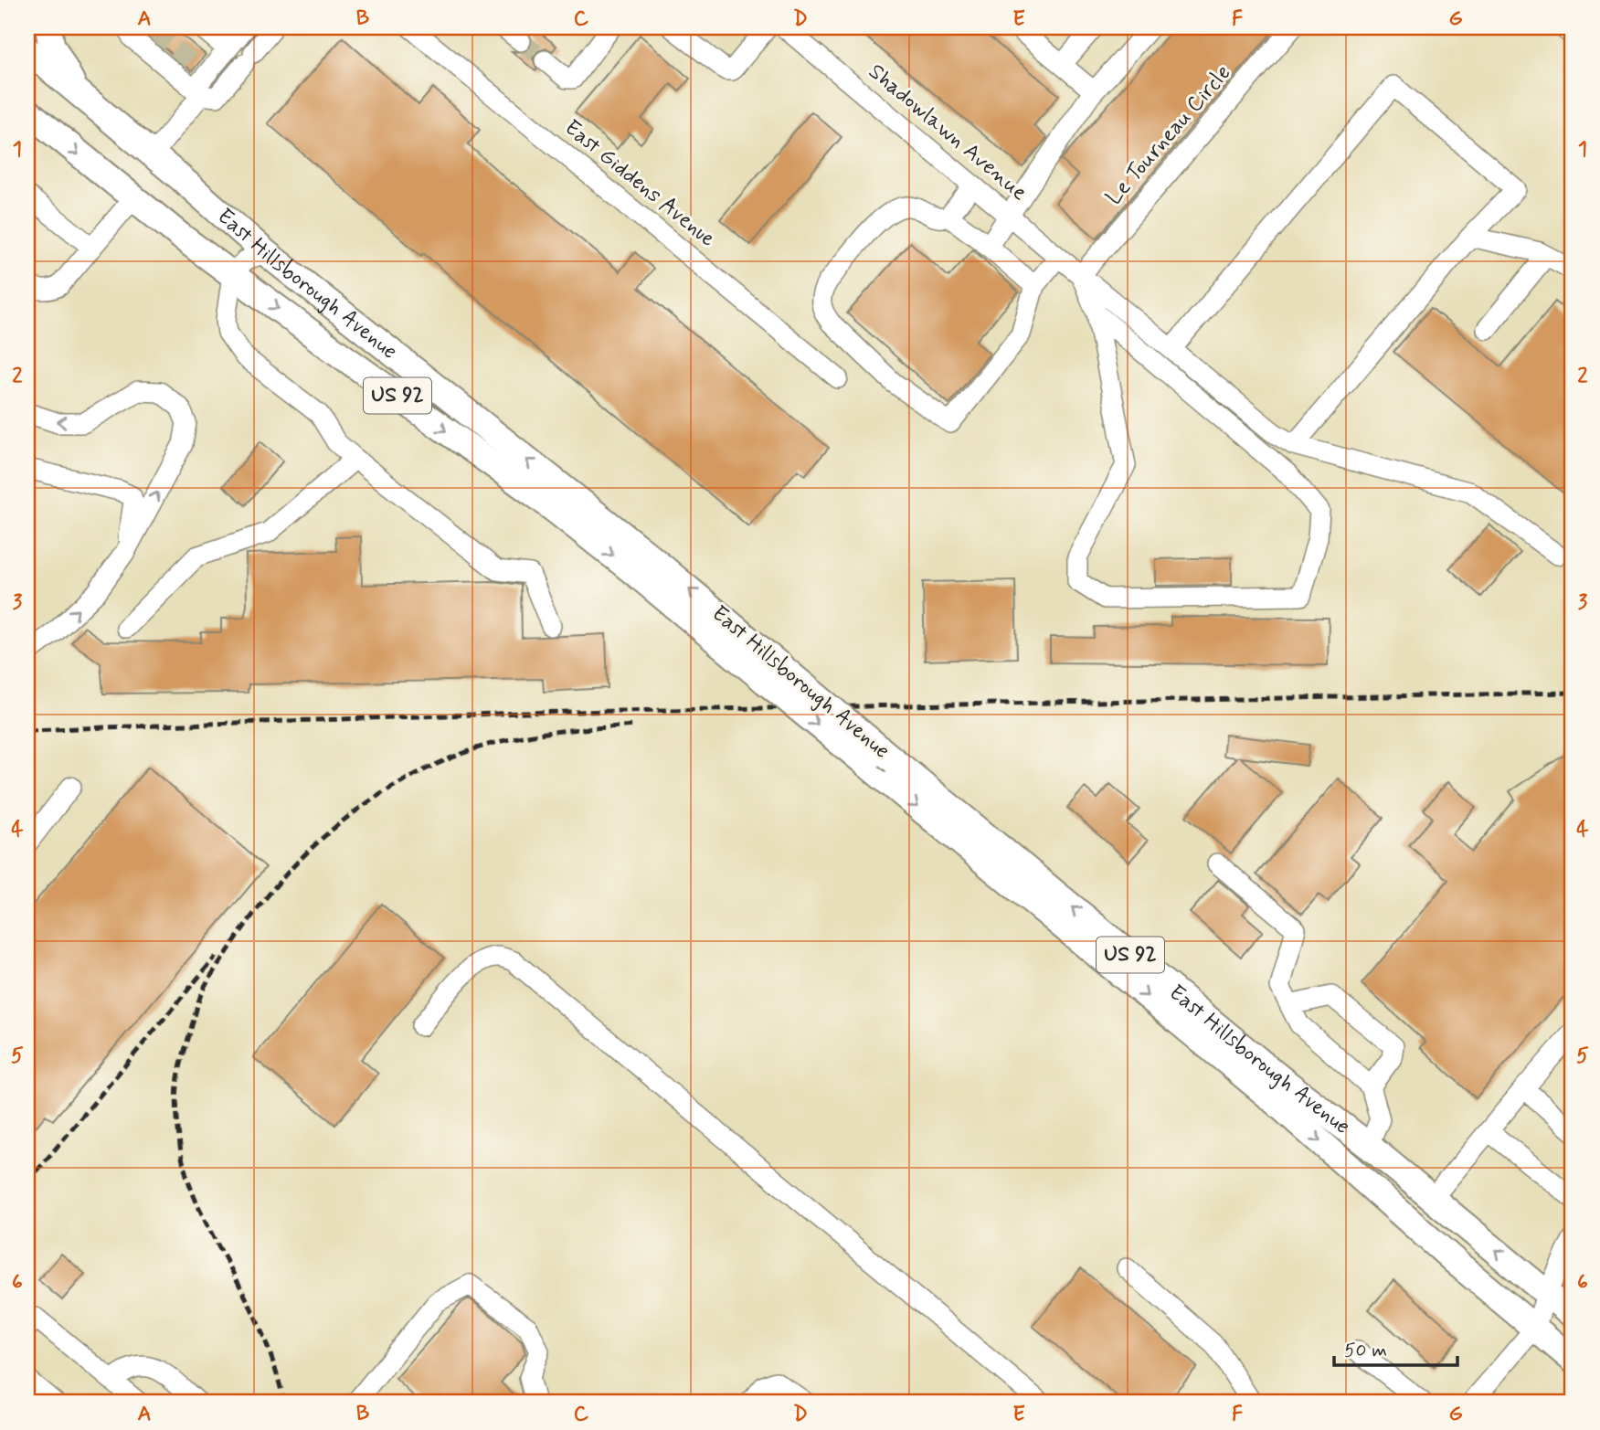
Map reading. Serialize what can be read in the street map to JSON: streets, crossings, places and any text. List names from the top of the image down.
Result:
{
  "streets": {
    "main road": ["East Hillsborough Avenue", "US 92"],
    "street": ["Shadowlawn Avenue", "Le Tourneau Circle", "East Giddens Avenue"]
  },
  "crossings": [
    ["Shadowlawn Avenue", "Le Tourneau Circle"]
  ],
  "scale_bar": "50 m",
  "grid": {
    "columns": [
      "A",
      "B",
      "C",
      "D",
      "E",
      "F",
      "G"
    ],
    "rows": [
      "1",
      "2",
      "3",
      "4",
      "5",
      "6"
    ]
  }
}
